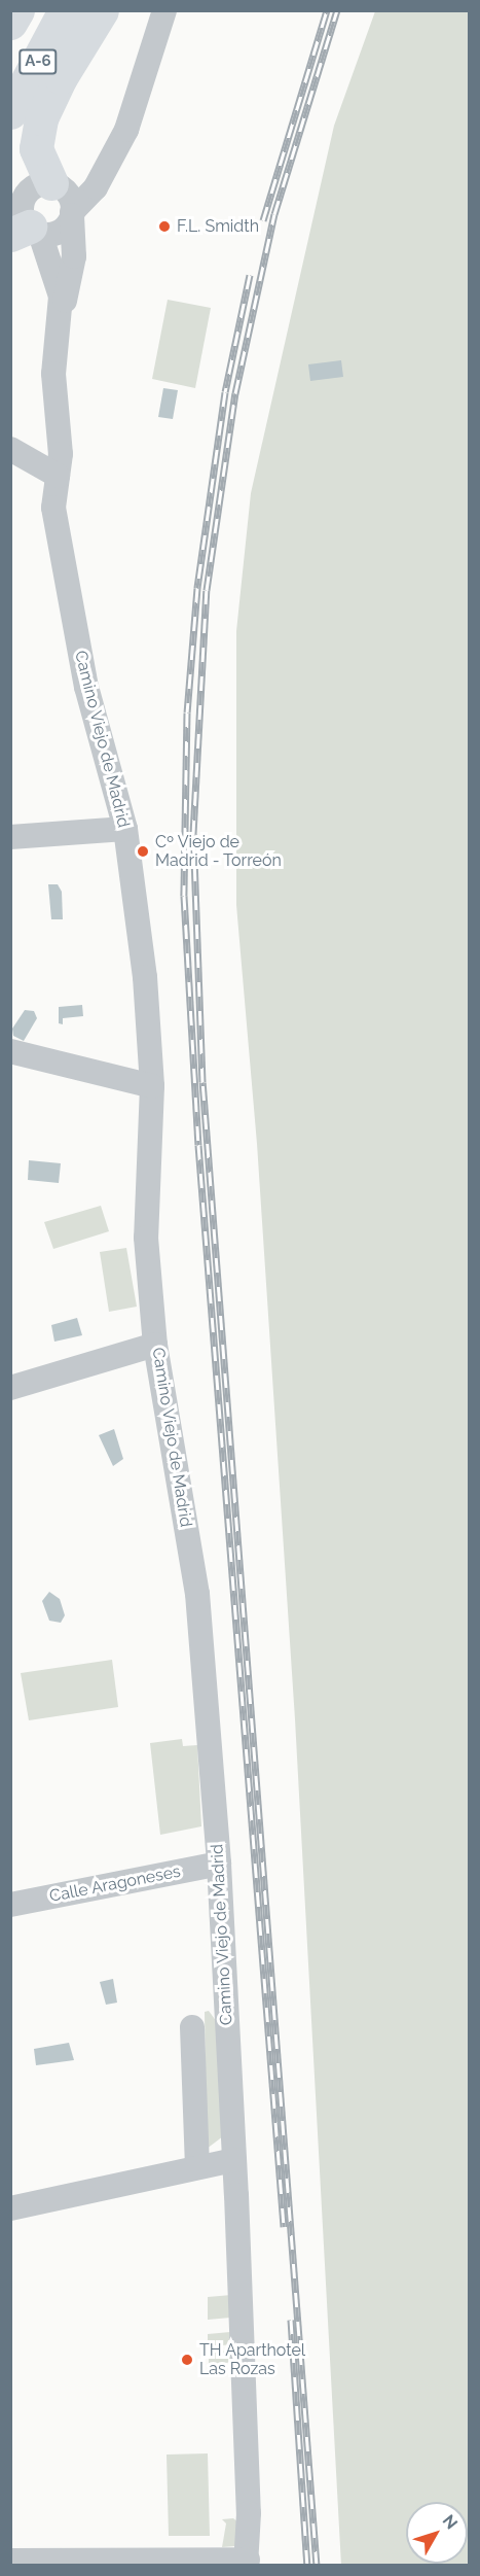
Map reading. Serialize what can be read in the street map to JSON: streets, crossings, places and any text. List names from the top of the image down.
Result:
{
  "streets": {
    "highway": ["A-6"],
    "street": ["Camino Viejo de Madrid", "Calle Aragoneses"]
  },
  "crossings": [
    ["Camino Viejo de Madrid", "Calle Aragoneses"]
  ],
  "places": ["F.L. Smidth", "Cº Viejo de Madrid - Torreón", "TH Aparthotel Las Rozas"],
  "north": "top right"
}
